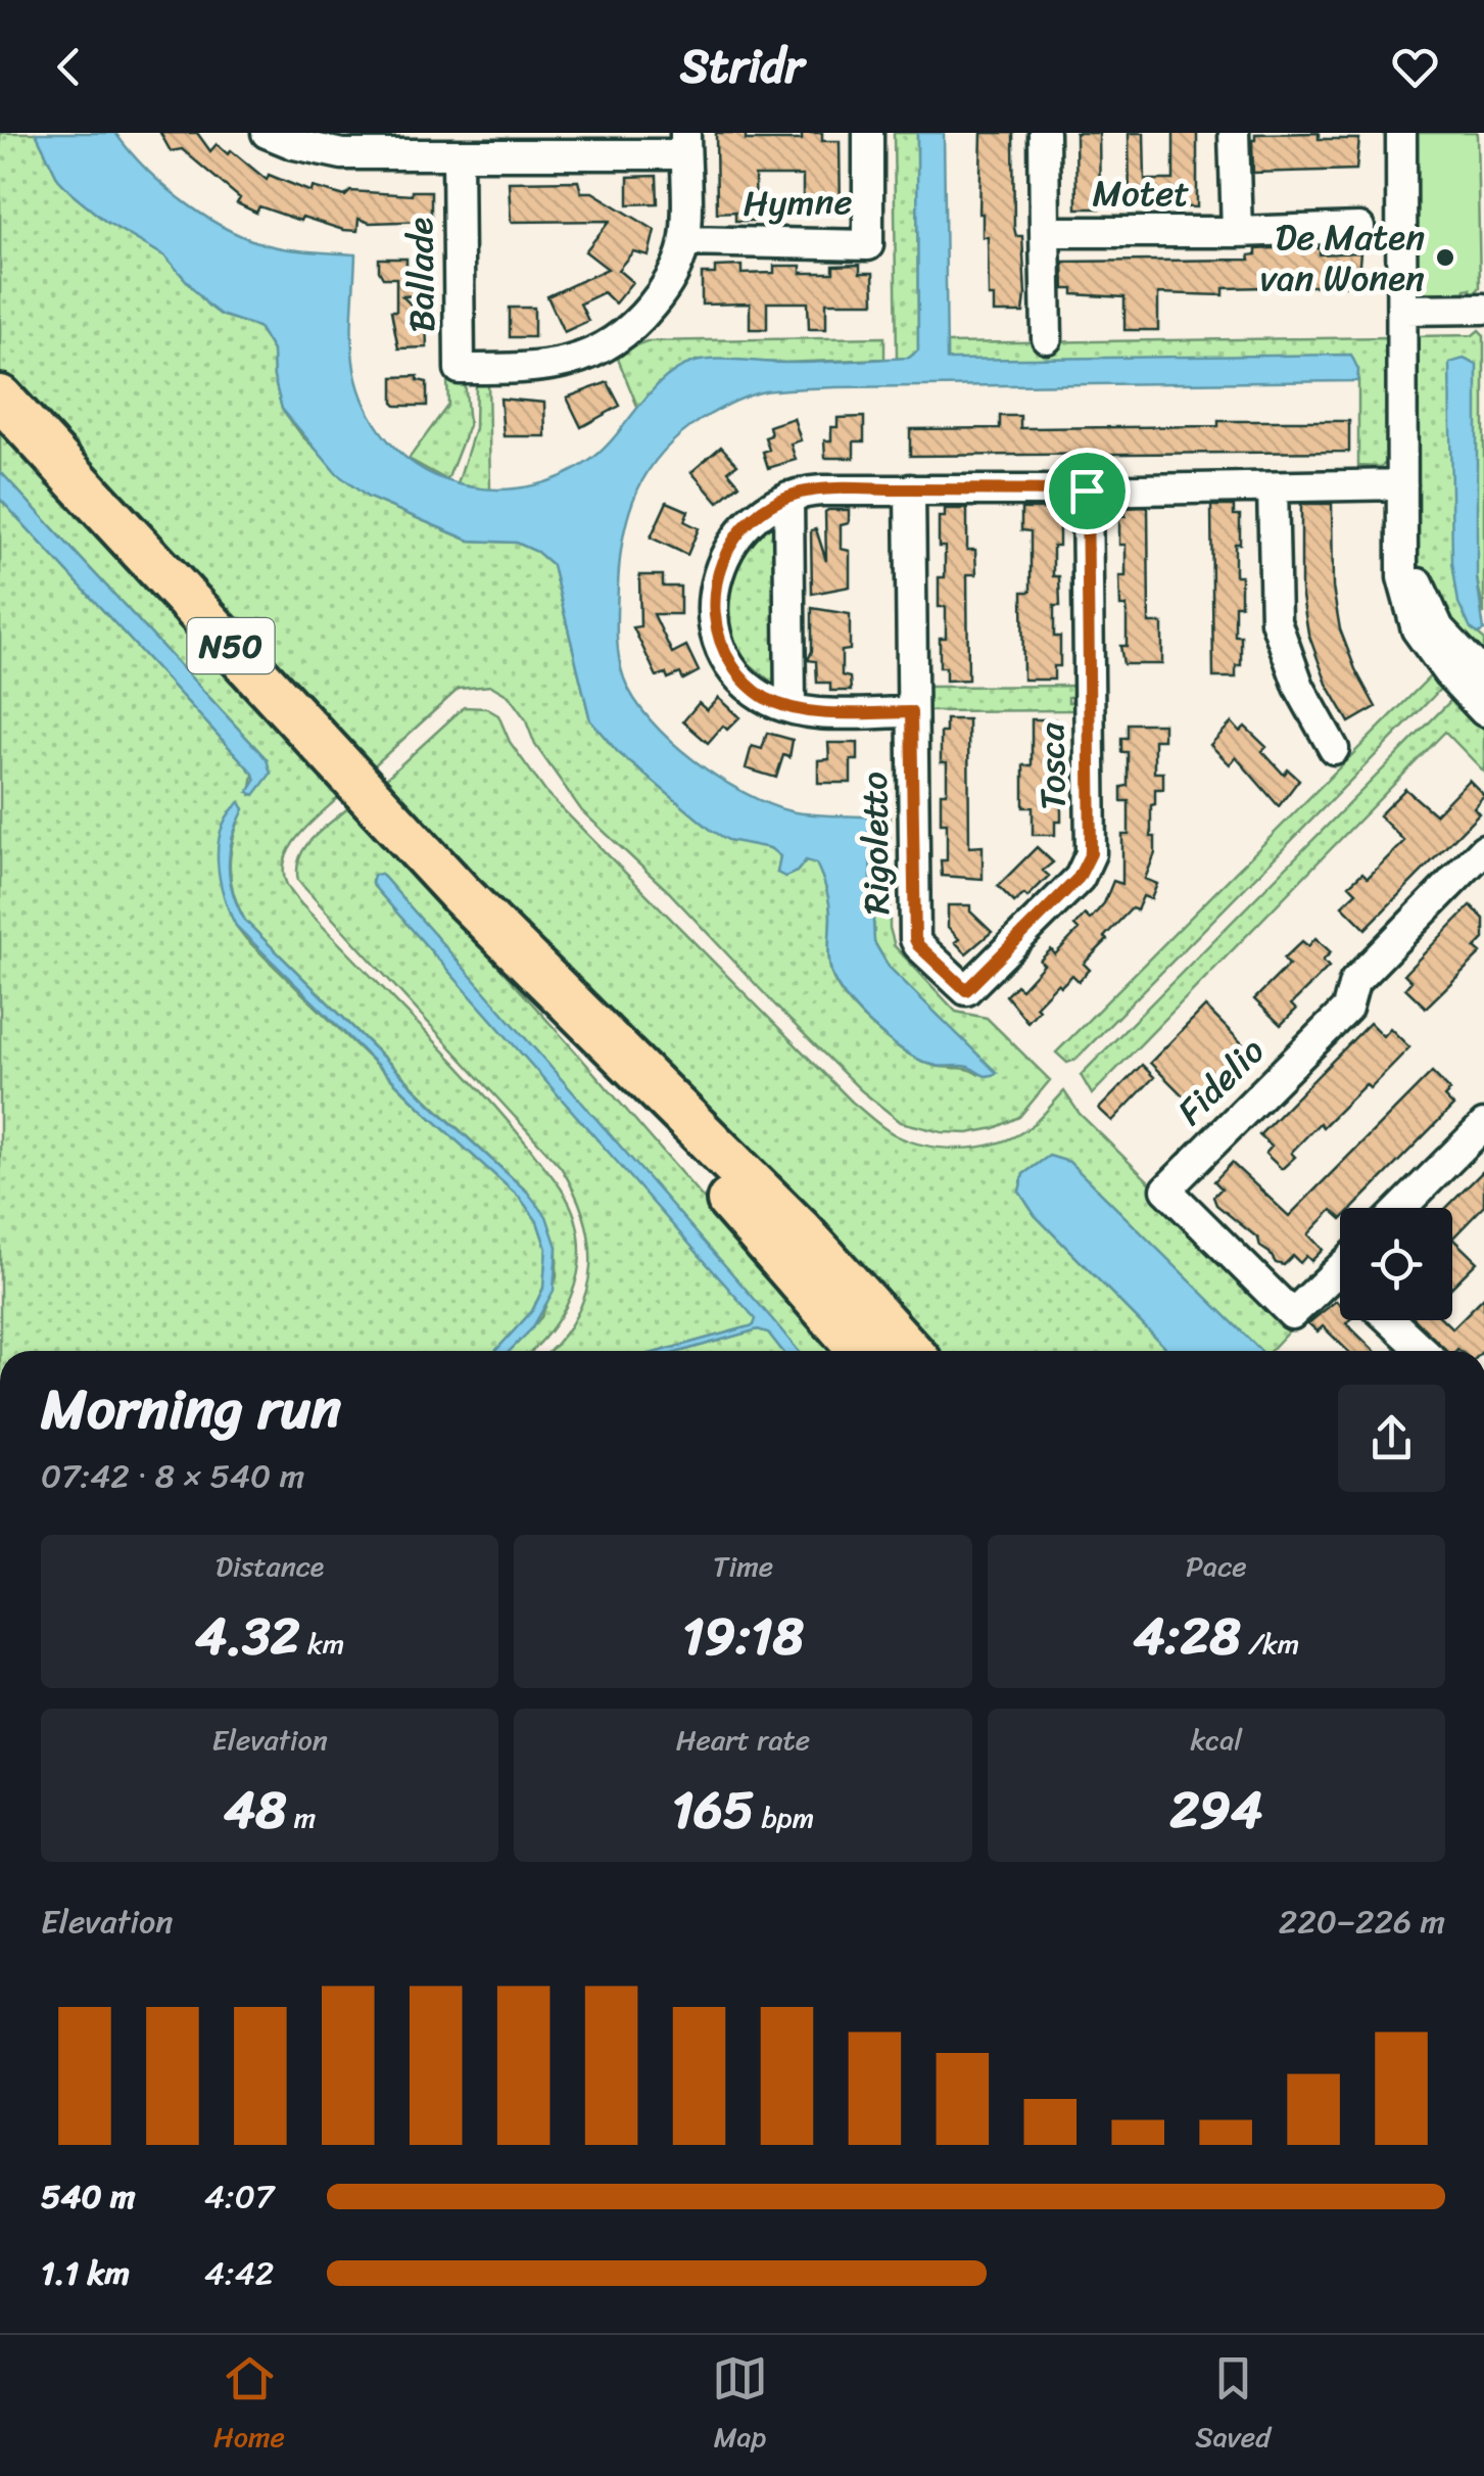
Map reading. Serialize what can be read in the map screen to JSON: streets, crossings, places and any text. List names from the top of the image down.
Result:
{
  "streets": {
    "highway": ["N50"],
    "street": [
      "Motet",
      "Hymne",
      "Ballade",
      "Tosca",
      "Rigoletto",
      "Fidelio"
    ]
  },
  "crossings": [
    ["Hymne", "Ballade"],
    ["Tosca", "Rigoletto"]
  ],
  "places": ["De Maten van Wonen"],
  "page": {
    "header": "Stridr",
    "heading": ["Morning run", "07:42 · 8 × 540 m"],
    "stats": [
      ["Distance", "4.32 km"],
      ["Time", "19:18"],
      ["Pace", "4:28 /km"],
      ["Elevation", "48 m"],
      ["Heart rate", "165 bpm"],
      ["kcal", "294"]
    ],
    "chart": ["Elevation", "220–226 m"],
    "list": [
      {
        "name": "540 m",
        "note": "4:07"
      },
      {
        "name": "1.1 km",
        "note": "4:42"
      }
    ],
    "tabs": ["Home", "Map", "Saved"]
  }
}
